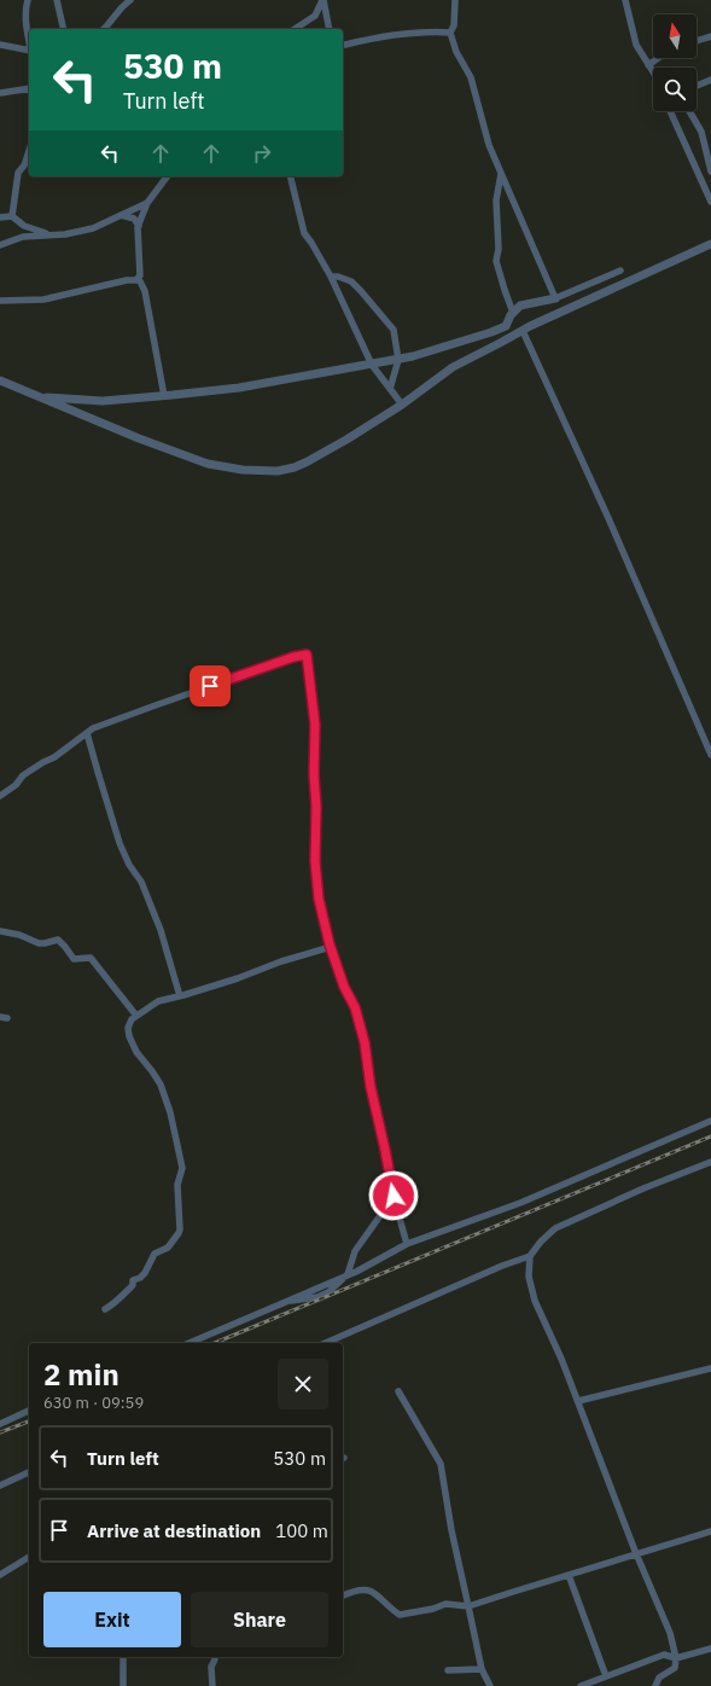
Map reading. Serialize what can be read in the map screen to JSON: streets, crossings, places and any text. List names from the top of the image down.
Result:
{
  "north": "top",
  "page": {
    "turn": ["530 m", "Turn left"],
    "heading": ["2 min", "630 m · 09:59"],
    "list": [
      {
        "name": "Turn left",
        "value": "530 m"
      },
      {
        "name": "Arrive at destination",
        "value": "100 m"
      }
    ],
    "buttons": ["Exit", "Share"]
  }
}
